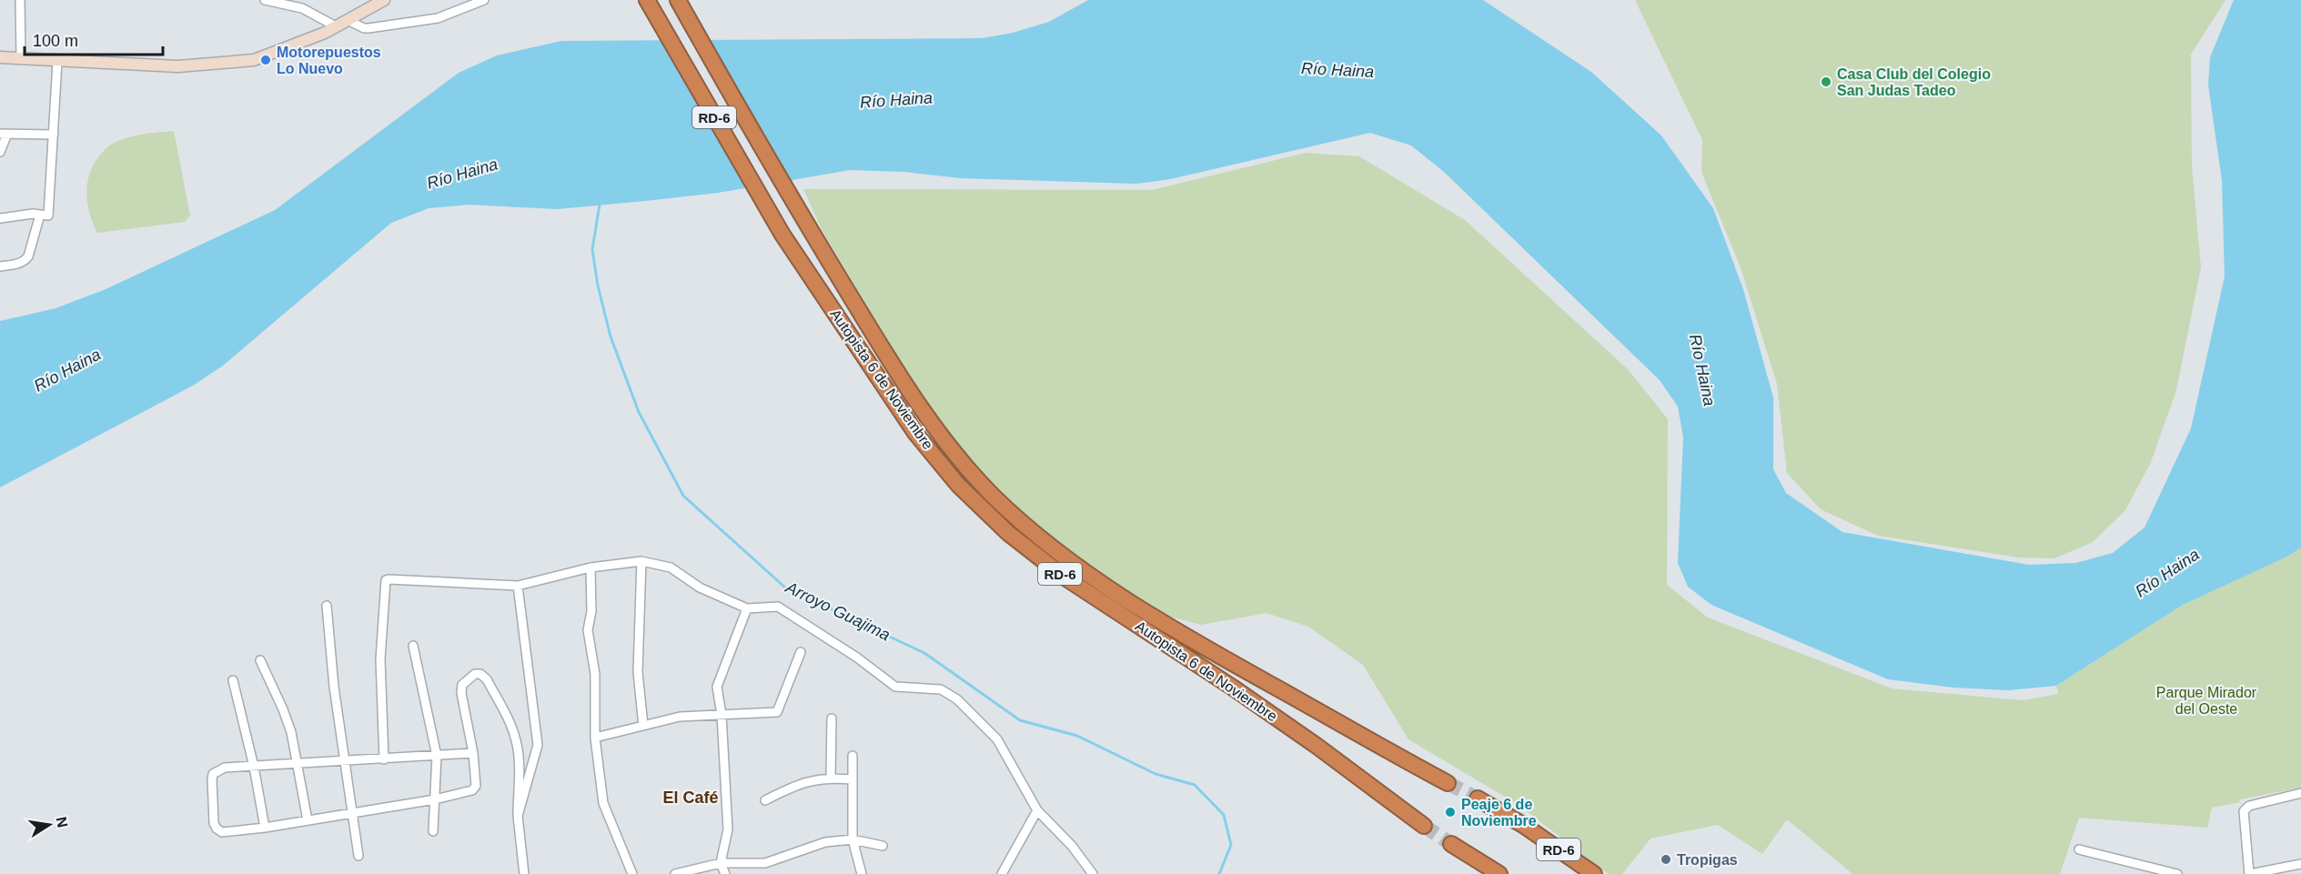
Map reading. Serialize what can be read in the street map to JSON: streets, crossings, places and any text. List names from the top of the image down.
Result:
{
  "streets": {
    "highway": ["RD-6", "Autopista 6 de Noviembre"]
  },
  "districts": ["El Café"],
  "water": ["Río Haina", "Arroyo Guajima"],
  "parks": ["Parque Mirador del Oeste"],
  "places": [
    "Motorepuestos Lo Nuevo",
    "Casa Club del Colegio San Judas Tadeo",
    "Peaje 6 de Noviembre",
    "Tropigas"
  ],
  "scale_bar": "100 m",
  "north": "right"
}
